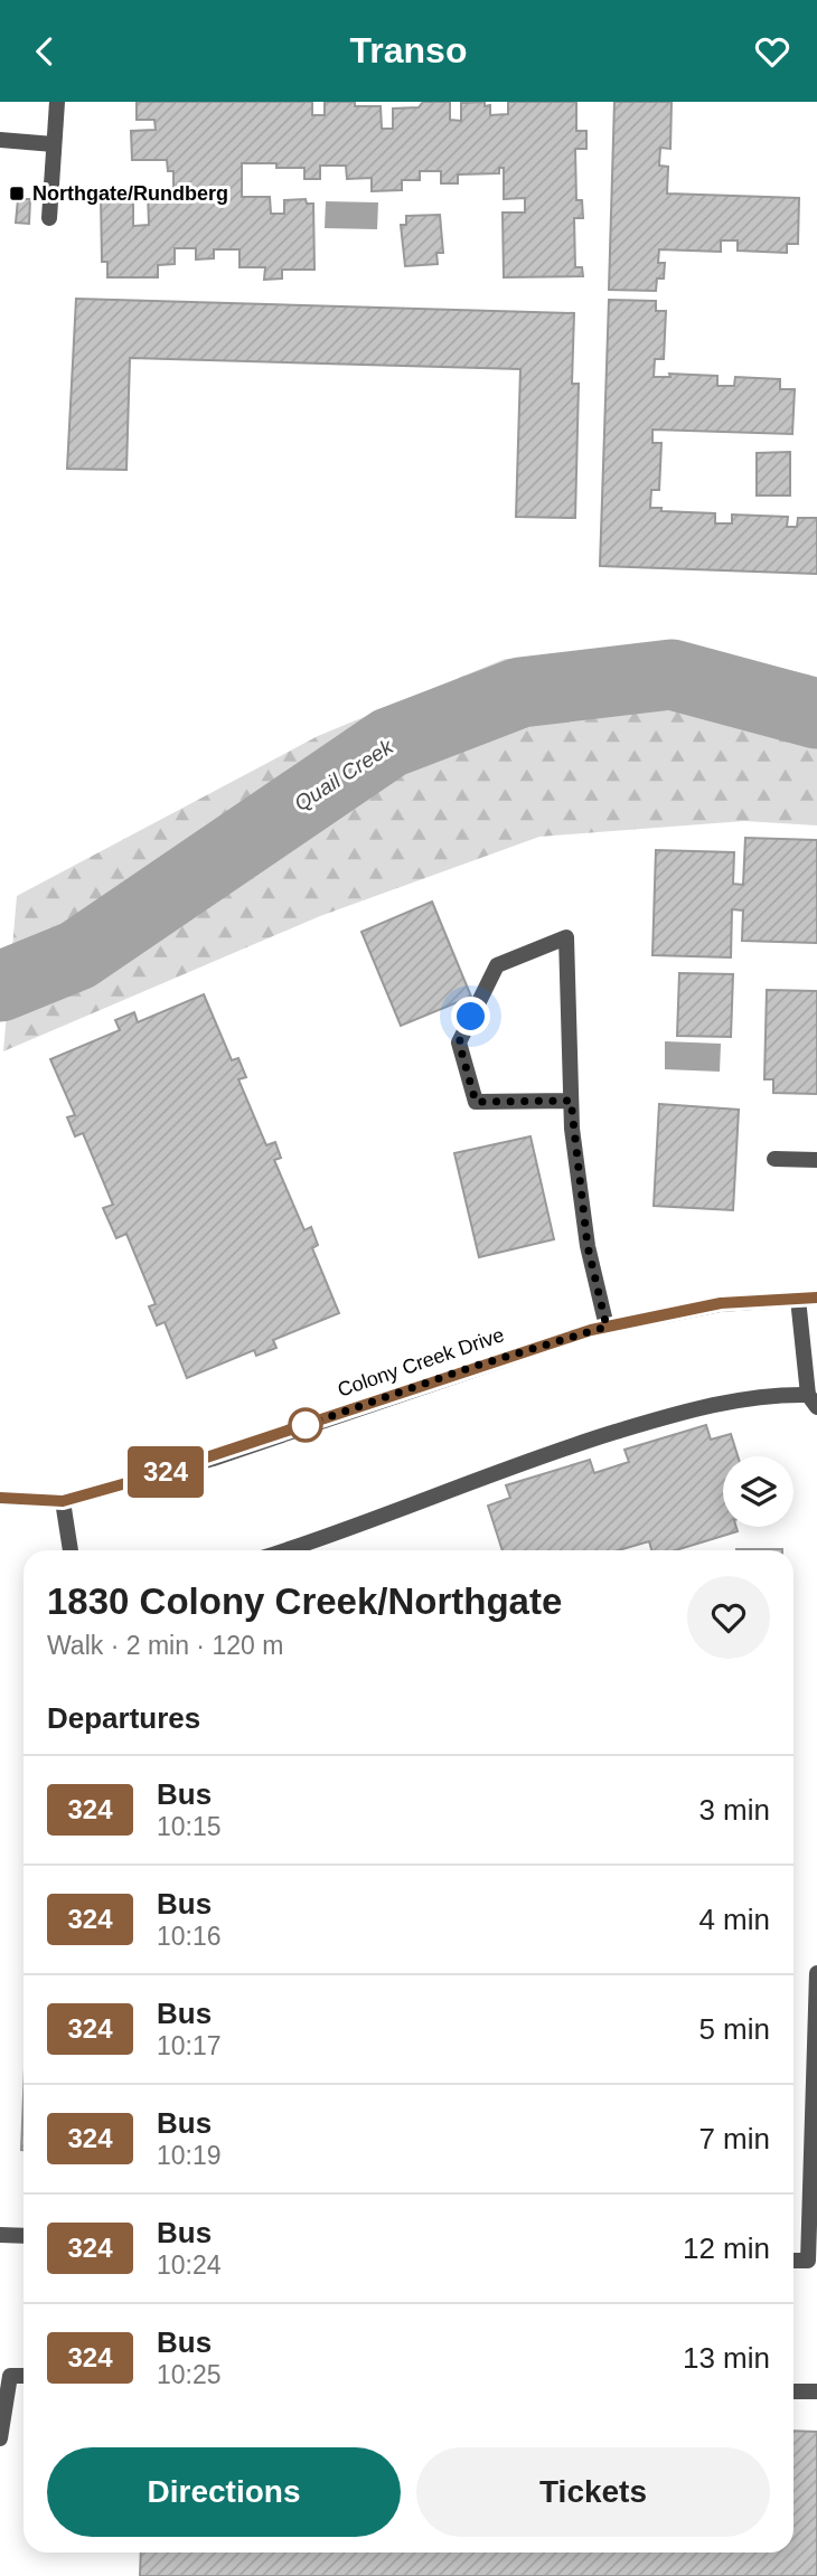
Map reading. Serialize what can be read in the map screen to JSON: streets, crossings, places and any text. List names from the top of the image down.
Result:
{
  "streets": {
    "street": ["Colony Creek Drive"]
  },
  "water": ["Quail Creek"],
  "places": {
    "transit": ["Northgate/Rundberg"]
  },
  "lines": ["bus line 324"],
  "page": {
    "header": "Transo",
    "on_map": "324",
    "heading": [
      ["1830 Colony Creek/Northgate", "Walk · 2 min · 120 m"],
      "Departures"
    ],
    "list": [
      {
        "mark": "324",
        "name": "Bus",
        "note": "10:15",
        "value": "3 min"
      },
      {
        "mark": "324",
        "name": "Bus",
        "note": "10:16",
        "value": "4 min"
      },
      {
        "mark": "324",
        "name": "Bus",
        "note": "10:17",
        "value": "5 min"
      },
      {
        "mark": "324",
        "name": "Bus",
        "note": "10:19",
        "value": "7 min"
      },
      {
        "mark": "324",
        "name": "Bus",
        "note": "10:24",
        "value": "12 min"
      },
      {
        "mark": "324",
        "name": "Bus",
        "note": "10:25",
        "value": "13 min"
      }
    ],
    "buttons": ["Directions", "Tickets"]
  }
}
